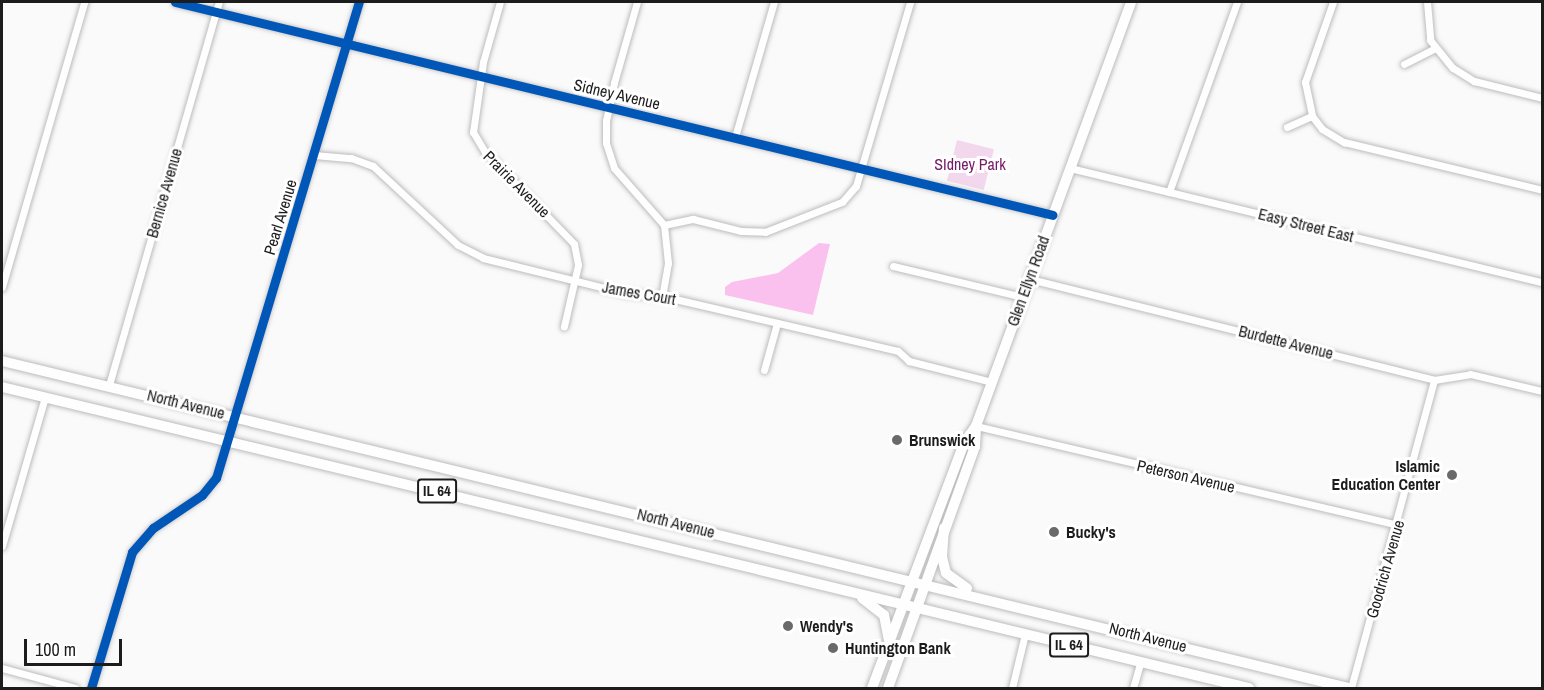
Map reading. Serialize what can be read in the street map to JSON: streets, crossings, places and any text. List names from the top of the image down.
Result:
{
  "streets": {
    "main road": ["Glen Ellyn Road", "North Avenue", "IL 64"],
    "street": [
      "Sidney Avenue",
      "Prairie Avenue",
      "Bernice Avenue",
      "Pearl Avenue",
      "Easy Street East",
      "James Court",
      "Burdette Avenue",
      "Peterson Avenue",
      "Goodrich Avenue"
    ]
  },
  "crossings": [
    ["Sidney Avenue", "Prairie Avenue"],
    ["Sidney Avenue", "Bernice Avenue"],
    ["Sidney Avenue", "Pearl Avenue"],
    ["Sidney Avenue", "Glen Ellyn Road"],
    ["Prairie Avenue", "James Court"],
    ["Bernice Avenue", "North Avenue"],
    ["Pearl Avenue", "James Court"],
    ["Pearl Avenue", "North Avenue"],
    ["Easy Street East", "Glen Ellyn Road"],
    ["Glen Ellyn Road", "James Court"],
    ["Glen Ellyn Road", "Burdette Avenue"],
    ["Glen Ellyn Road", "North Avenue"],
    ["Glen Ellyn Road", "Peterson Avenue"],
    ["Burdette Avenue", "Goodrich Avenue"],
    ["North Avenue", "Goodrich Avenue"],
    ["Peterson Avenue", "Goodrich Avenue"]
  ],
  "parks": ["SIdney Park"],
  "places": [
    "Brunswick",
    "Islamic Education Center",
    "Bucky's",
    "Wendy's",
    "Huntington Bank"
  ],
  "scale_bar": "100 m"
}
